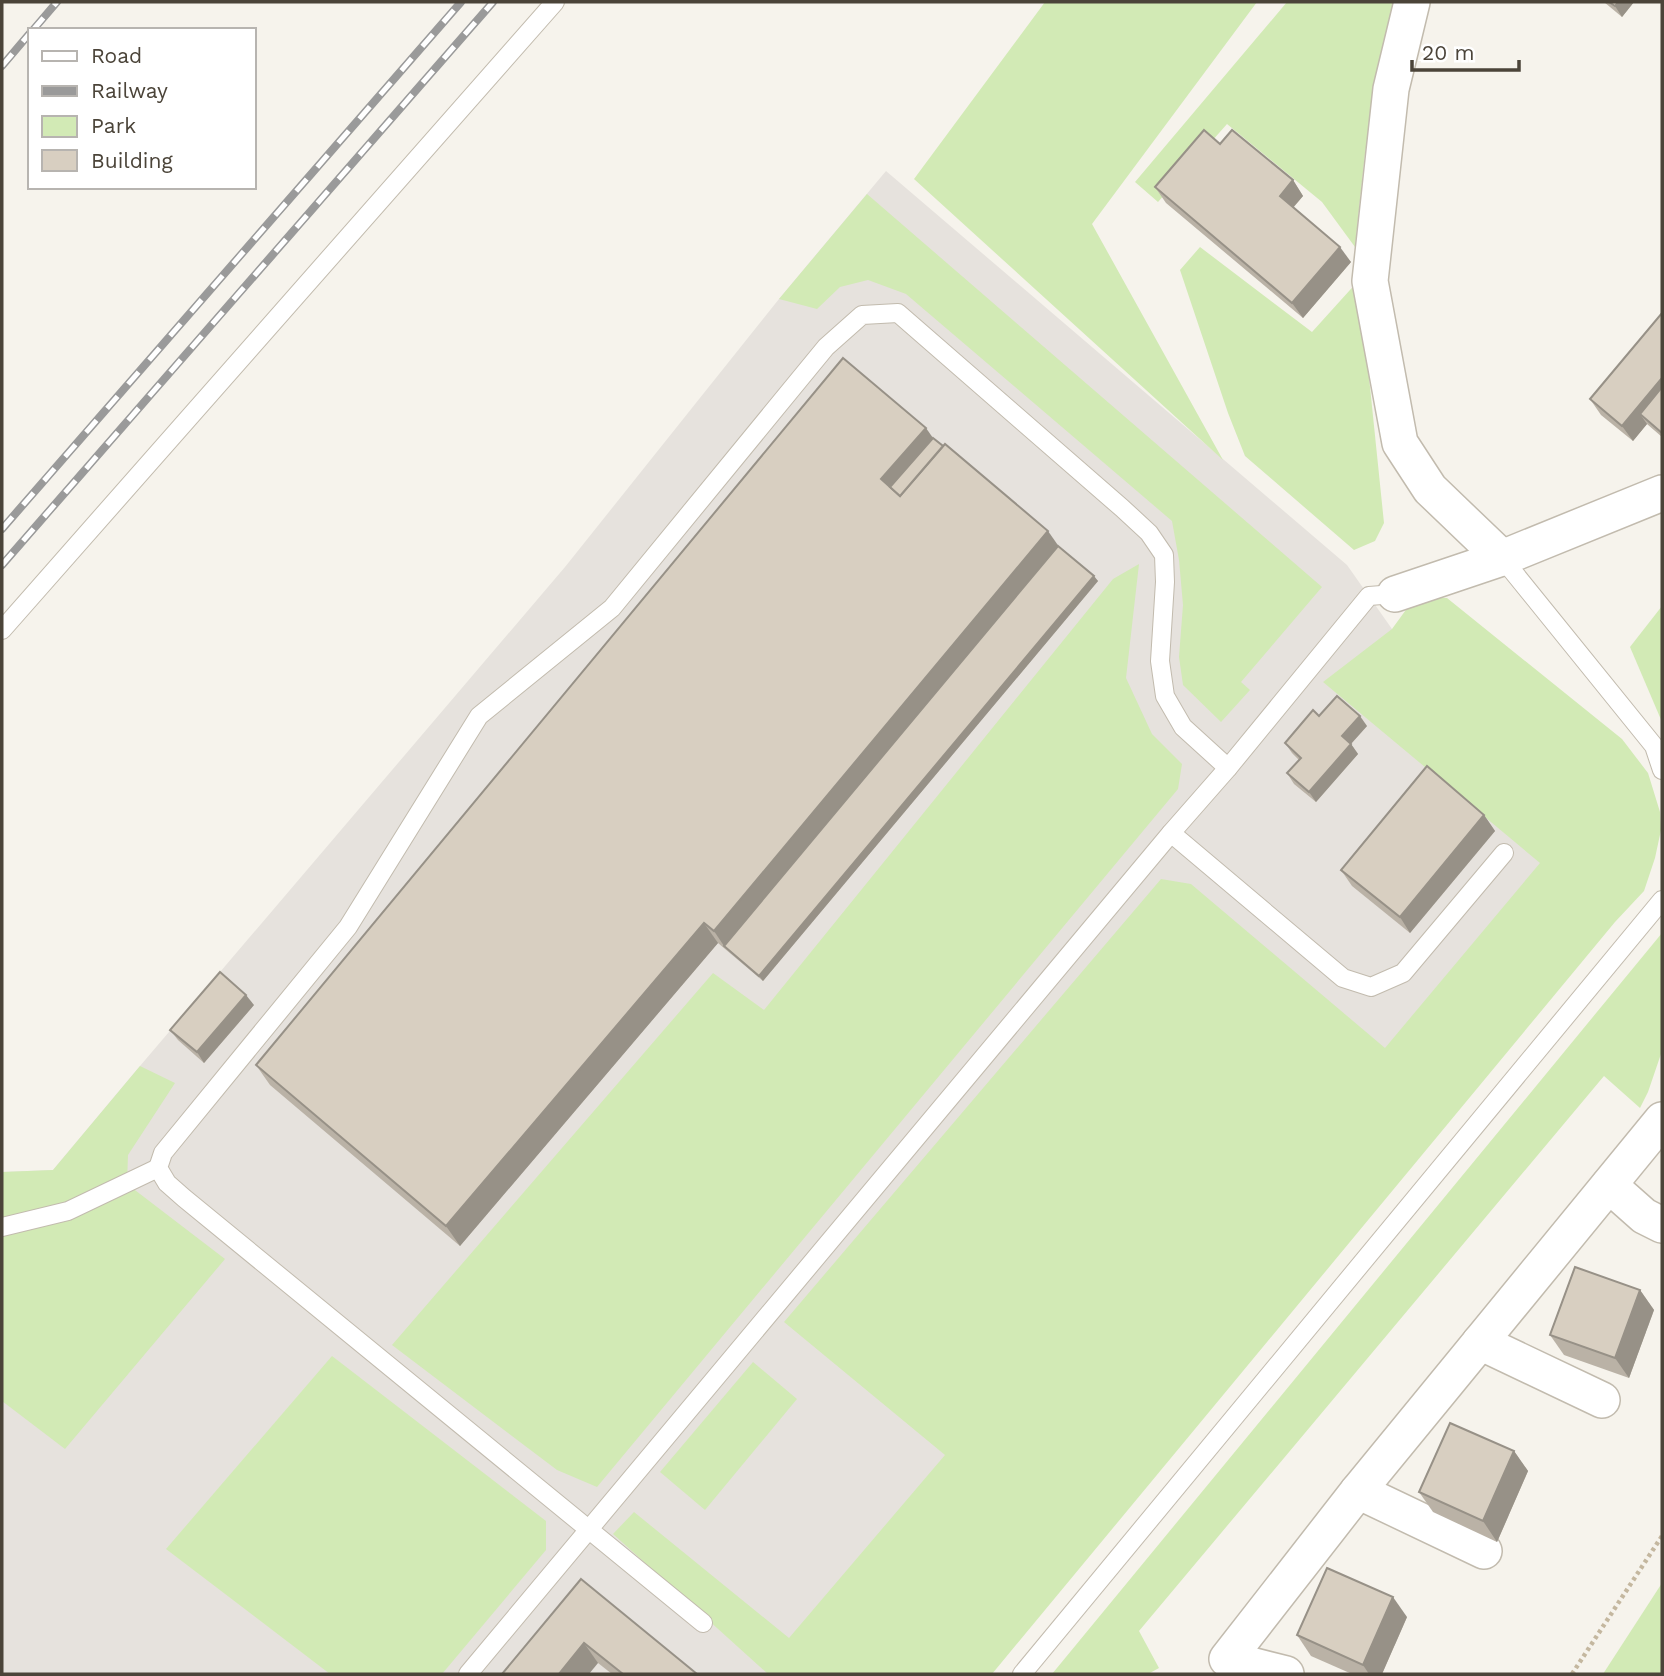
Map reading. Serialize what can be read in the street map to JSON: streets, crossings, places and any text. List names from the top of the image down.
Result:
{
  "legend": [
    "Road",
    "Railway",
    "Park",
    "Building"
  ],
  "scale_bar": "20 m"
}
